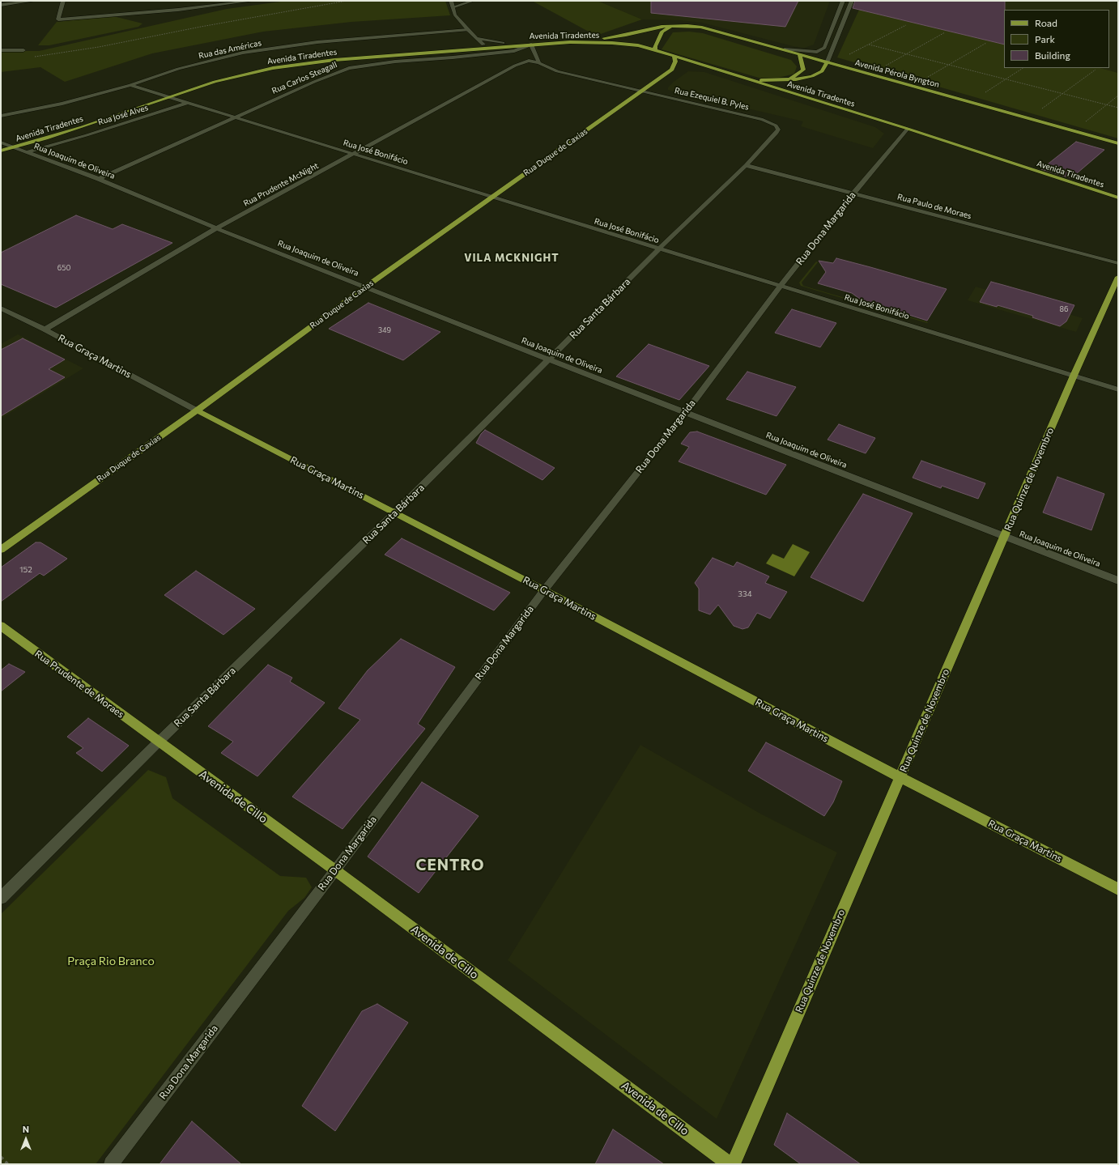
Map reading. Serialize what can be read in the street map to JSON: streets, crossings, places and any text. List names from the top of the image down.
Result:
{
  "streets": {
    "main road": [
      "Avenida Tiradentes",
      "Avenida Pérola Byngton",
      "Rua Duque de Caxias",
      "Rua Graça Martins",
      "Rua Quinze de Novembro",
      "Rua Prudente de Moraes",
      "Avenida de Cillo"
    ],
    "street": [
      "Rua das Américas",
      "Rua Carlos Steagall",
      "Rua Ezequiel B. Pyles",
      "Rua José Alves",
      "Rua José Bonifácio",
      "Rua Joaquim de Oliveira",
      "Rua Prudente McNight",
      "Rua Paulo de Moraes",
      "Rua Dona Margarida",
      "Rua Santa Bárbara"
    ]
  },
  "crossings": [
    ["Avenida Tiradentes", "Avenida Pérola Byngton"],
    ["Avenida Tiradentes", "Rua Carlos Steagall"],
    ["Avenida Tiradentes", "Rua José Bonifácio"],
    ["Avenida Tiradentes", "Rua Duque de Caxias"],
    ["Avenida Tiradentes", "Rua Joaquim de Oliveira"],
    ["Avenida Tiradentes", "Rua Dona Margarida"],
    ["Rua das Américas", "Rua José Bonifácio"],
    ["Rua Carlos Steagall", "Rua José Bonifácio"],
    ["Rua Carlos Steagall", "Rua Joaquim de Oliveira"],
    ["Rua Ezequiel B. Pyles", "Rua Duque de Caxias"],
    ["Rua Ezequiel B. Pyles", "Rua Prudente McNight"],
    ["Rua Ezequiel B. Pyles", "Rua Santa Bárbara"],
    ["Rua José Alves", "Rua José Bonifácio"],
    ["Rua José Alves", "Rua Joaquim de Oliveira"],
    ["Rua José Bonifácio", "Rua Duque de Caxias"],
    ["Rua José Bonifácio", "Rua Prudente McNight"],
    ["Rua José Bonifácio", "Rua Dona Margarida"],
    ["Rua José Bonifácio", "Rua Santa Bárbara"],
    ["Rua José Bonifácio", "Rua Quinze de Novembro"],
    ["Rua Duque de Caxias", "Rua Joaquim de Oliveira"],
    ["Rua Duque de Caxias", "Rua Graça Martins"],
    ["Rua Joaquim de Oliveira", "Rua Prudente McNight"],
    ["Rua Joaquim de Oliveira", "Rua Dona Margarida"],
    ["Rua Joaquim de Oliveira", "Rua Santa Bárbara"],
    ["Rua Joaquim de Oliveira", "Rua Quinze de Novembro"],
    ["Rua Prudente McNight", "Rua Graça Martins"],
    ["Rua Paulo de Moraes", "Rua Dona Margarida"],
    ["Rua Paulo de Moraes", "Rua Santa Bárbara"],
    ["Rua Dona Margarida", "Rua Graça Martins"],
    ["Rua Dona Margarida", "Avenida de Cillo"],
    ["Rua Santa Bárbara", "Rua Graça Martins"],
    ["Rua Santa Bárbara", "Rua Prudente de Moraes"],
    ["Rua Santa Bárbara", "Avenida de Cillo"],
    ["Rua Graça Martins", "Rua Quinze de Novembro"],
    ["Rua Prudente de Moraes", "Avenida de Cillo"]
  ],
  "districts": ["VILA MCKNIGHT", "CENTRO"],
  "parks": ["Praça Rio Branco"],
  "house_numbers": [
    "650",
    "86",
    "349",
    "152",
    "334"
  ],
  "legend": ["Road", "Park", "Building"],
  "north": "top"
}
